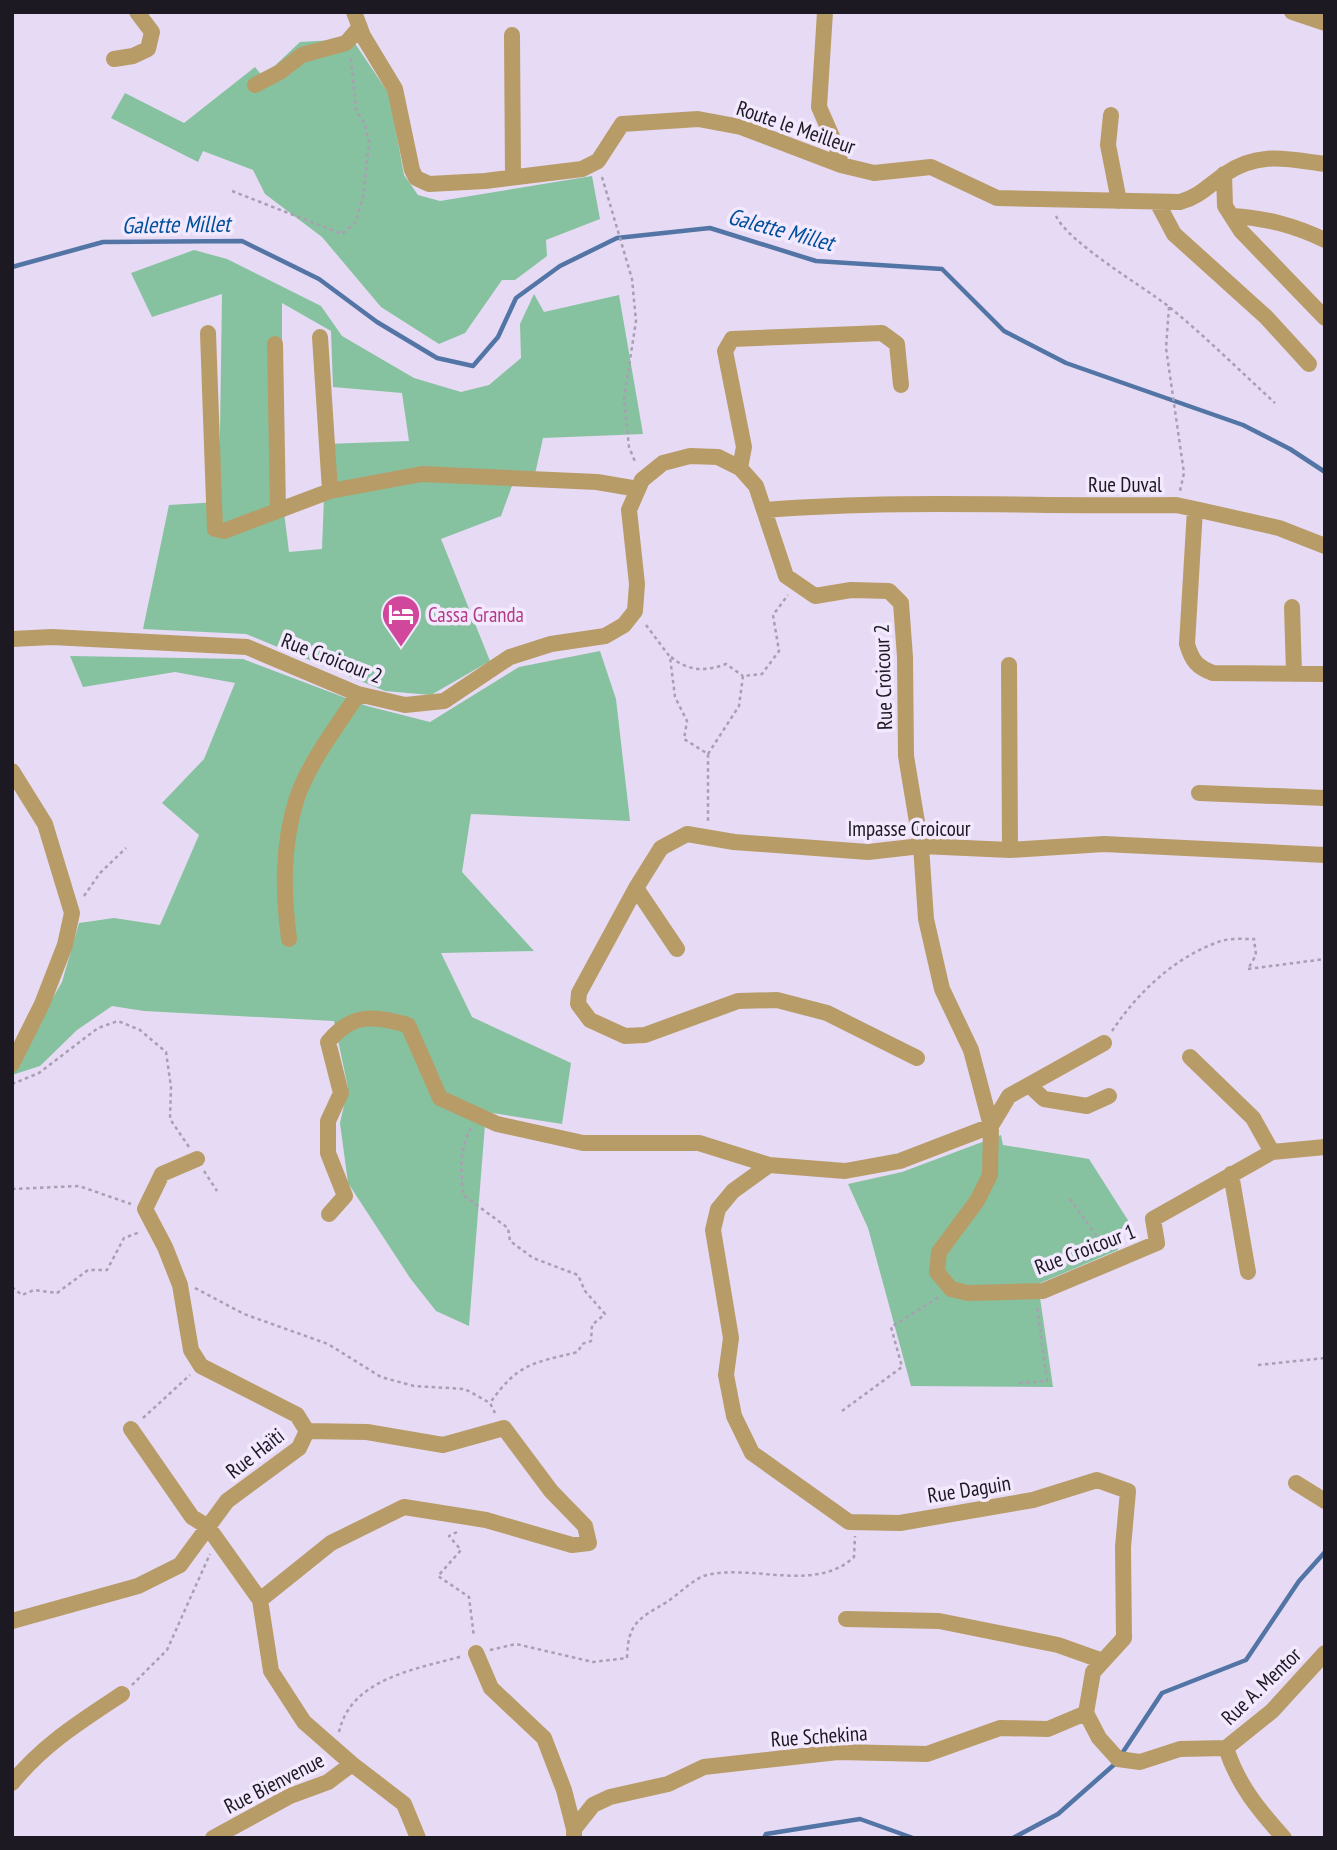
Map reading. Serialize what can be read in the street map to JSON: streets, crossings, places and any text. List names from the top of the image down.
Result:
{
  "streets": {
    "street": [
      "Route le Meilleur",
      "Rue Duval",
      "Rue Croicour 2",
      "Impasse Croicour",
      "Rue Croicour 1",
      "Rue Haïti",
      "Rue Daguin",
      "Rue A. Mentor",
      "Rue Schekina",
      "Rue Bienvenue"
    ]
  },
  "crossings": [
    ["Rue Croicour 2", "Impasse Croicour"],
    ["Rue Daguin", "Rue Schekina"]
  ],
  "water": ["Galette Millet"],
  "places": {
    "hotel": ["Cassa Granda"]
  }
}
